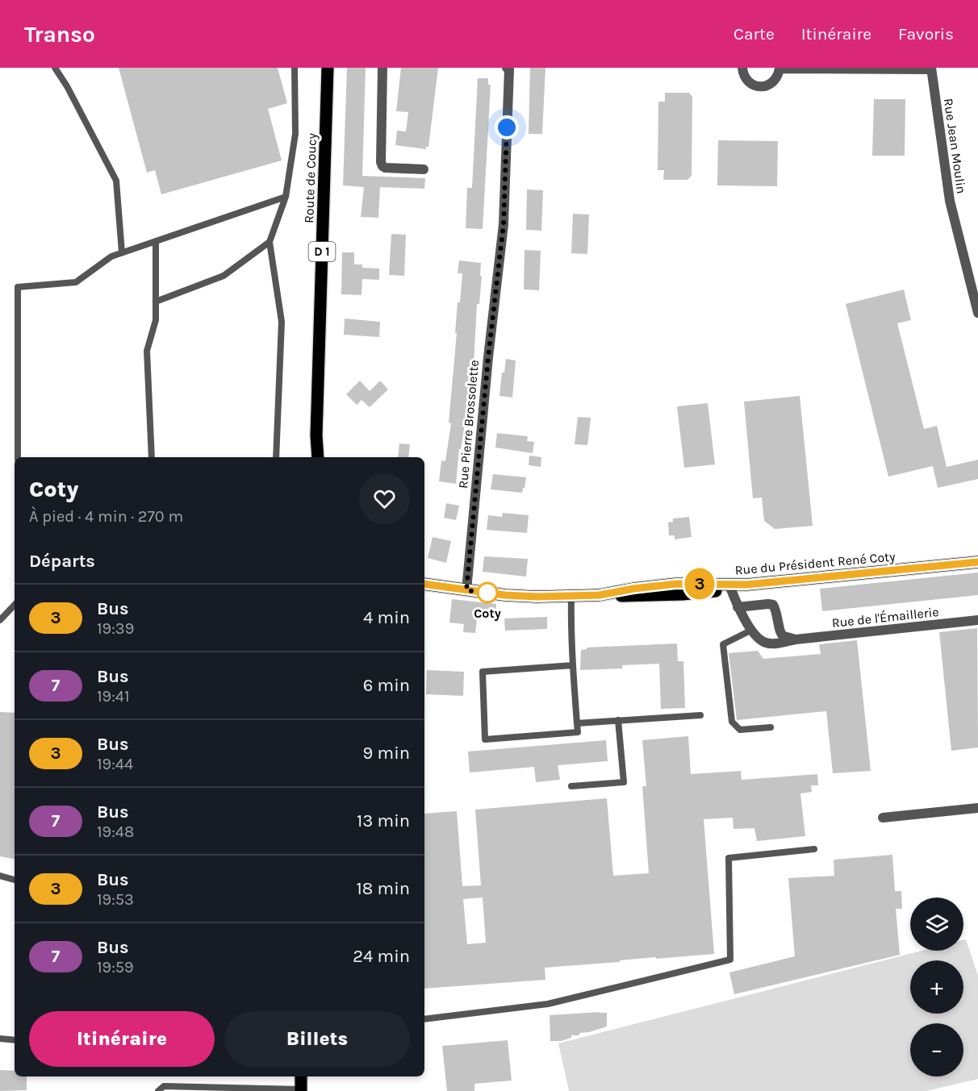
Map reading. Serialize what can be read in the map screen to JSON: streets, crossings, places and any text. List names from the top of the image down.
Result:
{
  "streets": {
    "main road": ["Route de Coucy", "D 1", "Rue du Président René Coty"],
    "street": ["Rue Jean Moulin", "Rue Pierre Brossolette", "Rue de l'Émaillerie"]
  },
  "crossings": [
    ["Rue Pierre Brossolette", "Rue du Président René Coty"]
  ],
  "places": ["Coty"],
  "lines": ["bus line 3"],
  "page": {
    "header": "Transo",
    "nav": ["Carte", "Itinéraire", "Favoris"],
    "on_map": "3",
    "heading": [
      ["Coty", "À pied · 4 min · 270 m"],
      "Départs"
    ],
    "list": [
      {
        "mark": "3",
        "name": "Bus",
        "note": "19:39",
        "value": "4 min"
      },
      {
        "mark": "7",
        "name": "Bus",
        "note": "19:41",
        "value": "6 min"
      },
      {
        "mark": "3",
        "name": "Bus",
        "note": "19:44",
        "value": "9 min"
      },
      {
        "mark": "7",
        "name": "Bus",
        "note": "19:48",
        "value": "13 min"
      },
      {
        "mark": "3",
        "name": "Bus",
        "note": "19:53",
        "value": "18 min"
      },
      {
        "mark": "7",
        "name": "Bus",
        "note": "19:59",
        "value": "24 min"
      }
    ],
    "map_buttons": ["+", "−"],
    "buttons": ["Itinéraire", "Billets"]
  }
}
